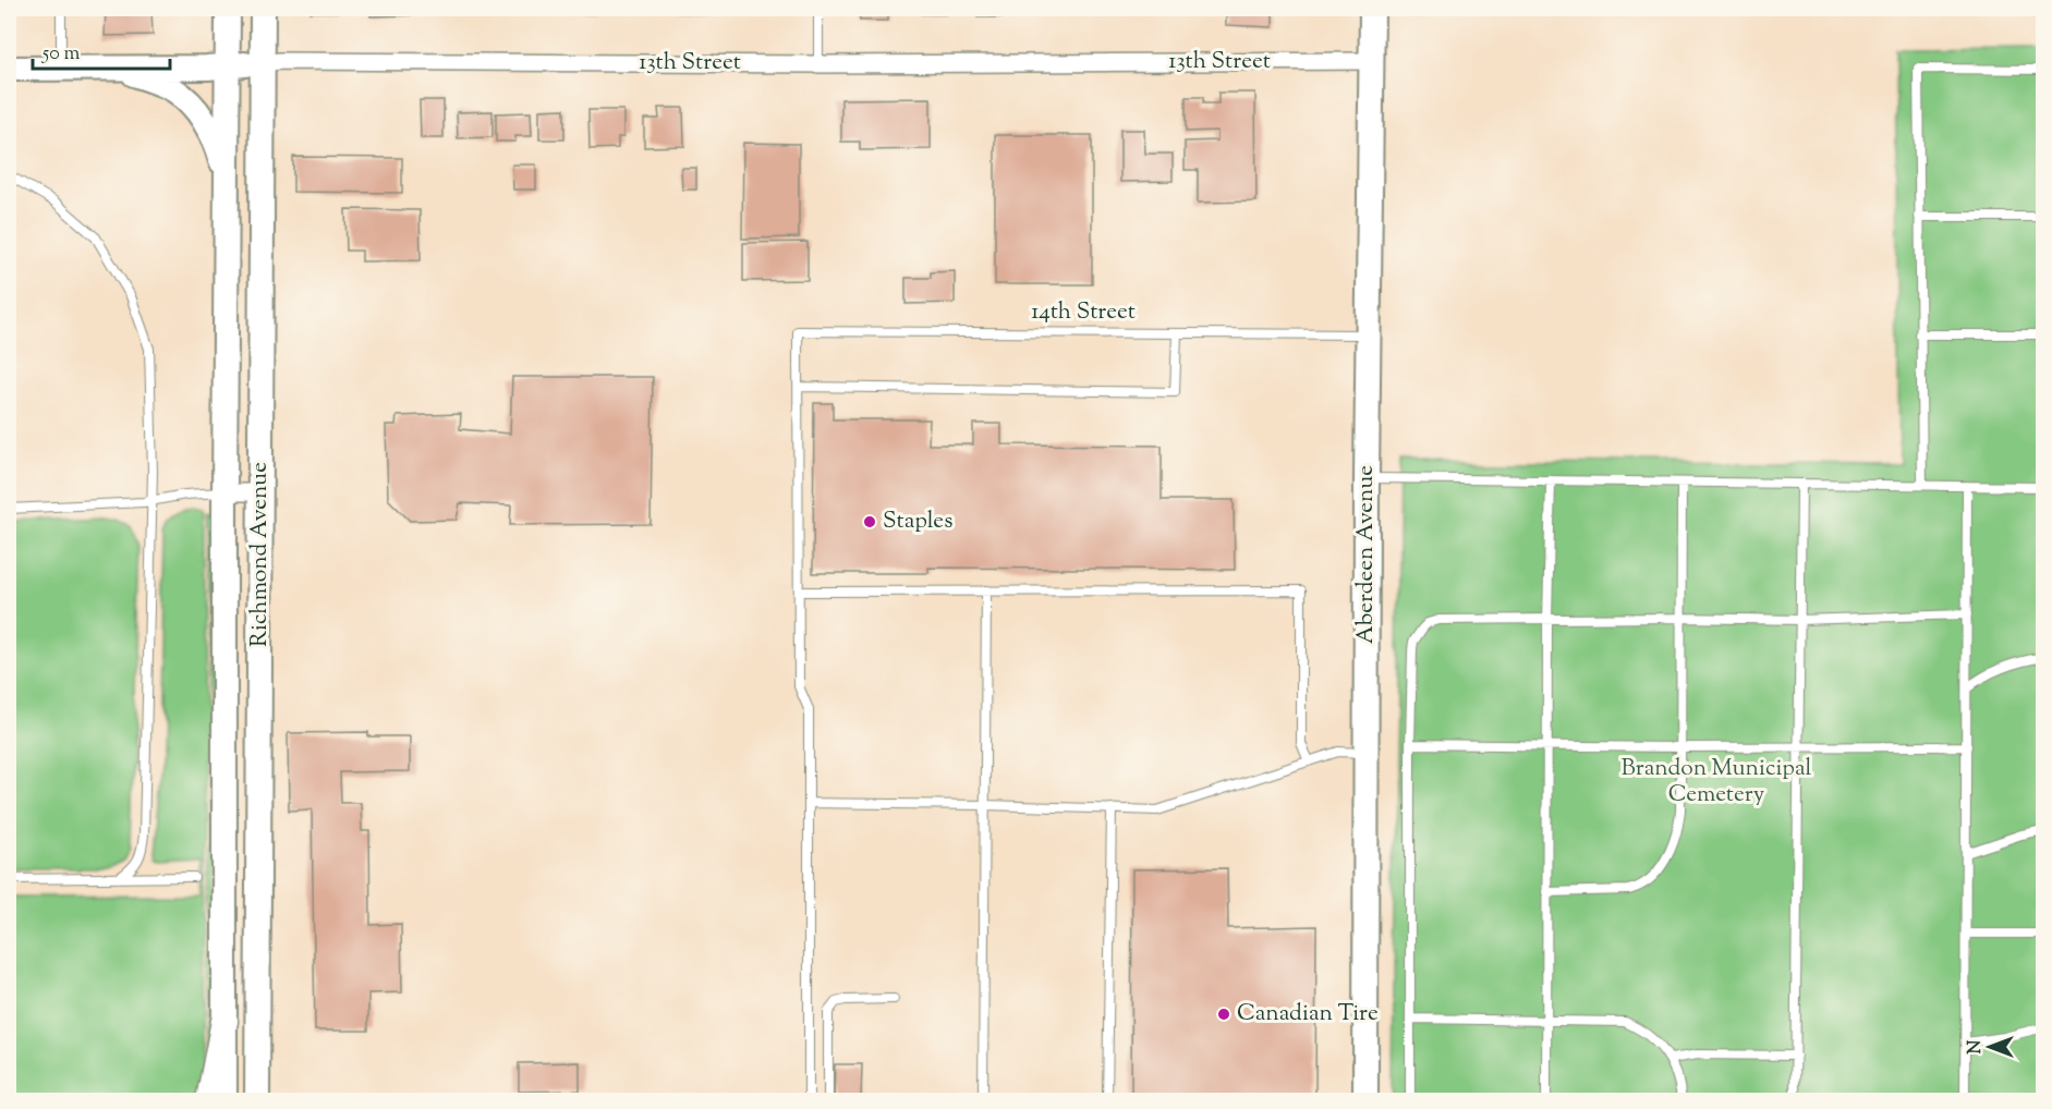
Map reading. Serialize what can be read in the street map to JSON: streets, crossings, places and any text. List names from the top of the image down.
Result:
{
  "streets": {
    "main road": ["13th Street", "Richmond Avenue", "Aberdeen Avenue"],
    "lane": ["14th Street"]
  },
  "crossings": [
    ["13th Street", "Richmond Avenue"],
    ["13th Street", "Aberdeen Avenue"],
    ["14th Street", "Aberdeen Avenue"]
  ],
  "parks": ["Brandon Municipal Cemetery"],
  "places": ["Staples", "Canadian Tire"],
  "scale_bar": "50 m",
  "north": "left"
}
